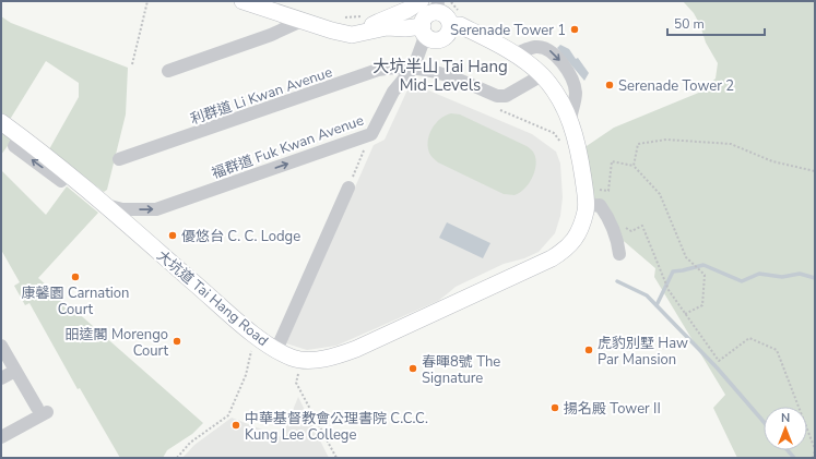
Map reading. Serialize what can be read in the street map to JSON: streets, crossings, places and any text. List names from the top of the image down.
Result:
{
  "streets": {
    "main road": ["大坑道 Tai Hang Road"],
    "street": ["利群道 Li Kwan Avenue", "福群道 Fuk Kwan Avenue"]
  },
  "crossings": [
    ["利群道 Li Kwan Avenue", "福群道 Fuk Kwan Avenue"],
    ["利群道 Li Kwan Avenue", "大坑道 Tai Hang Road"],
    ["福群道 Fuk Kwan Avenue", "大坑道 Tai Hang Road"]
  ],
  "one_way": ["福群道 Fuk Kwan Avenue"],
  "districts": ["大坑半山 Tai Hang Mid-Levels"],
  "places": [
    "Serenade Tower 1",
    "Serenade Tower 2",
    "優悠台 C. C. Lodge",
    "康馨園 Carnation Court",
    "昍逵閣 Morengo Court",
    "虎豹別墅 Haw Par Mansion",
    "春暉8號 The Signature",
    "揚名殿 Tower II",
    "中華基督教會公理書院 C.C.C. Kung Lee College"
  ],
  "scale_bar": "50 m",
  "north": "top"
}
